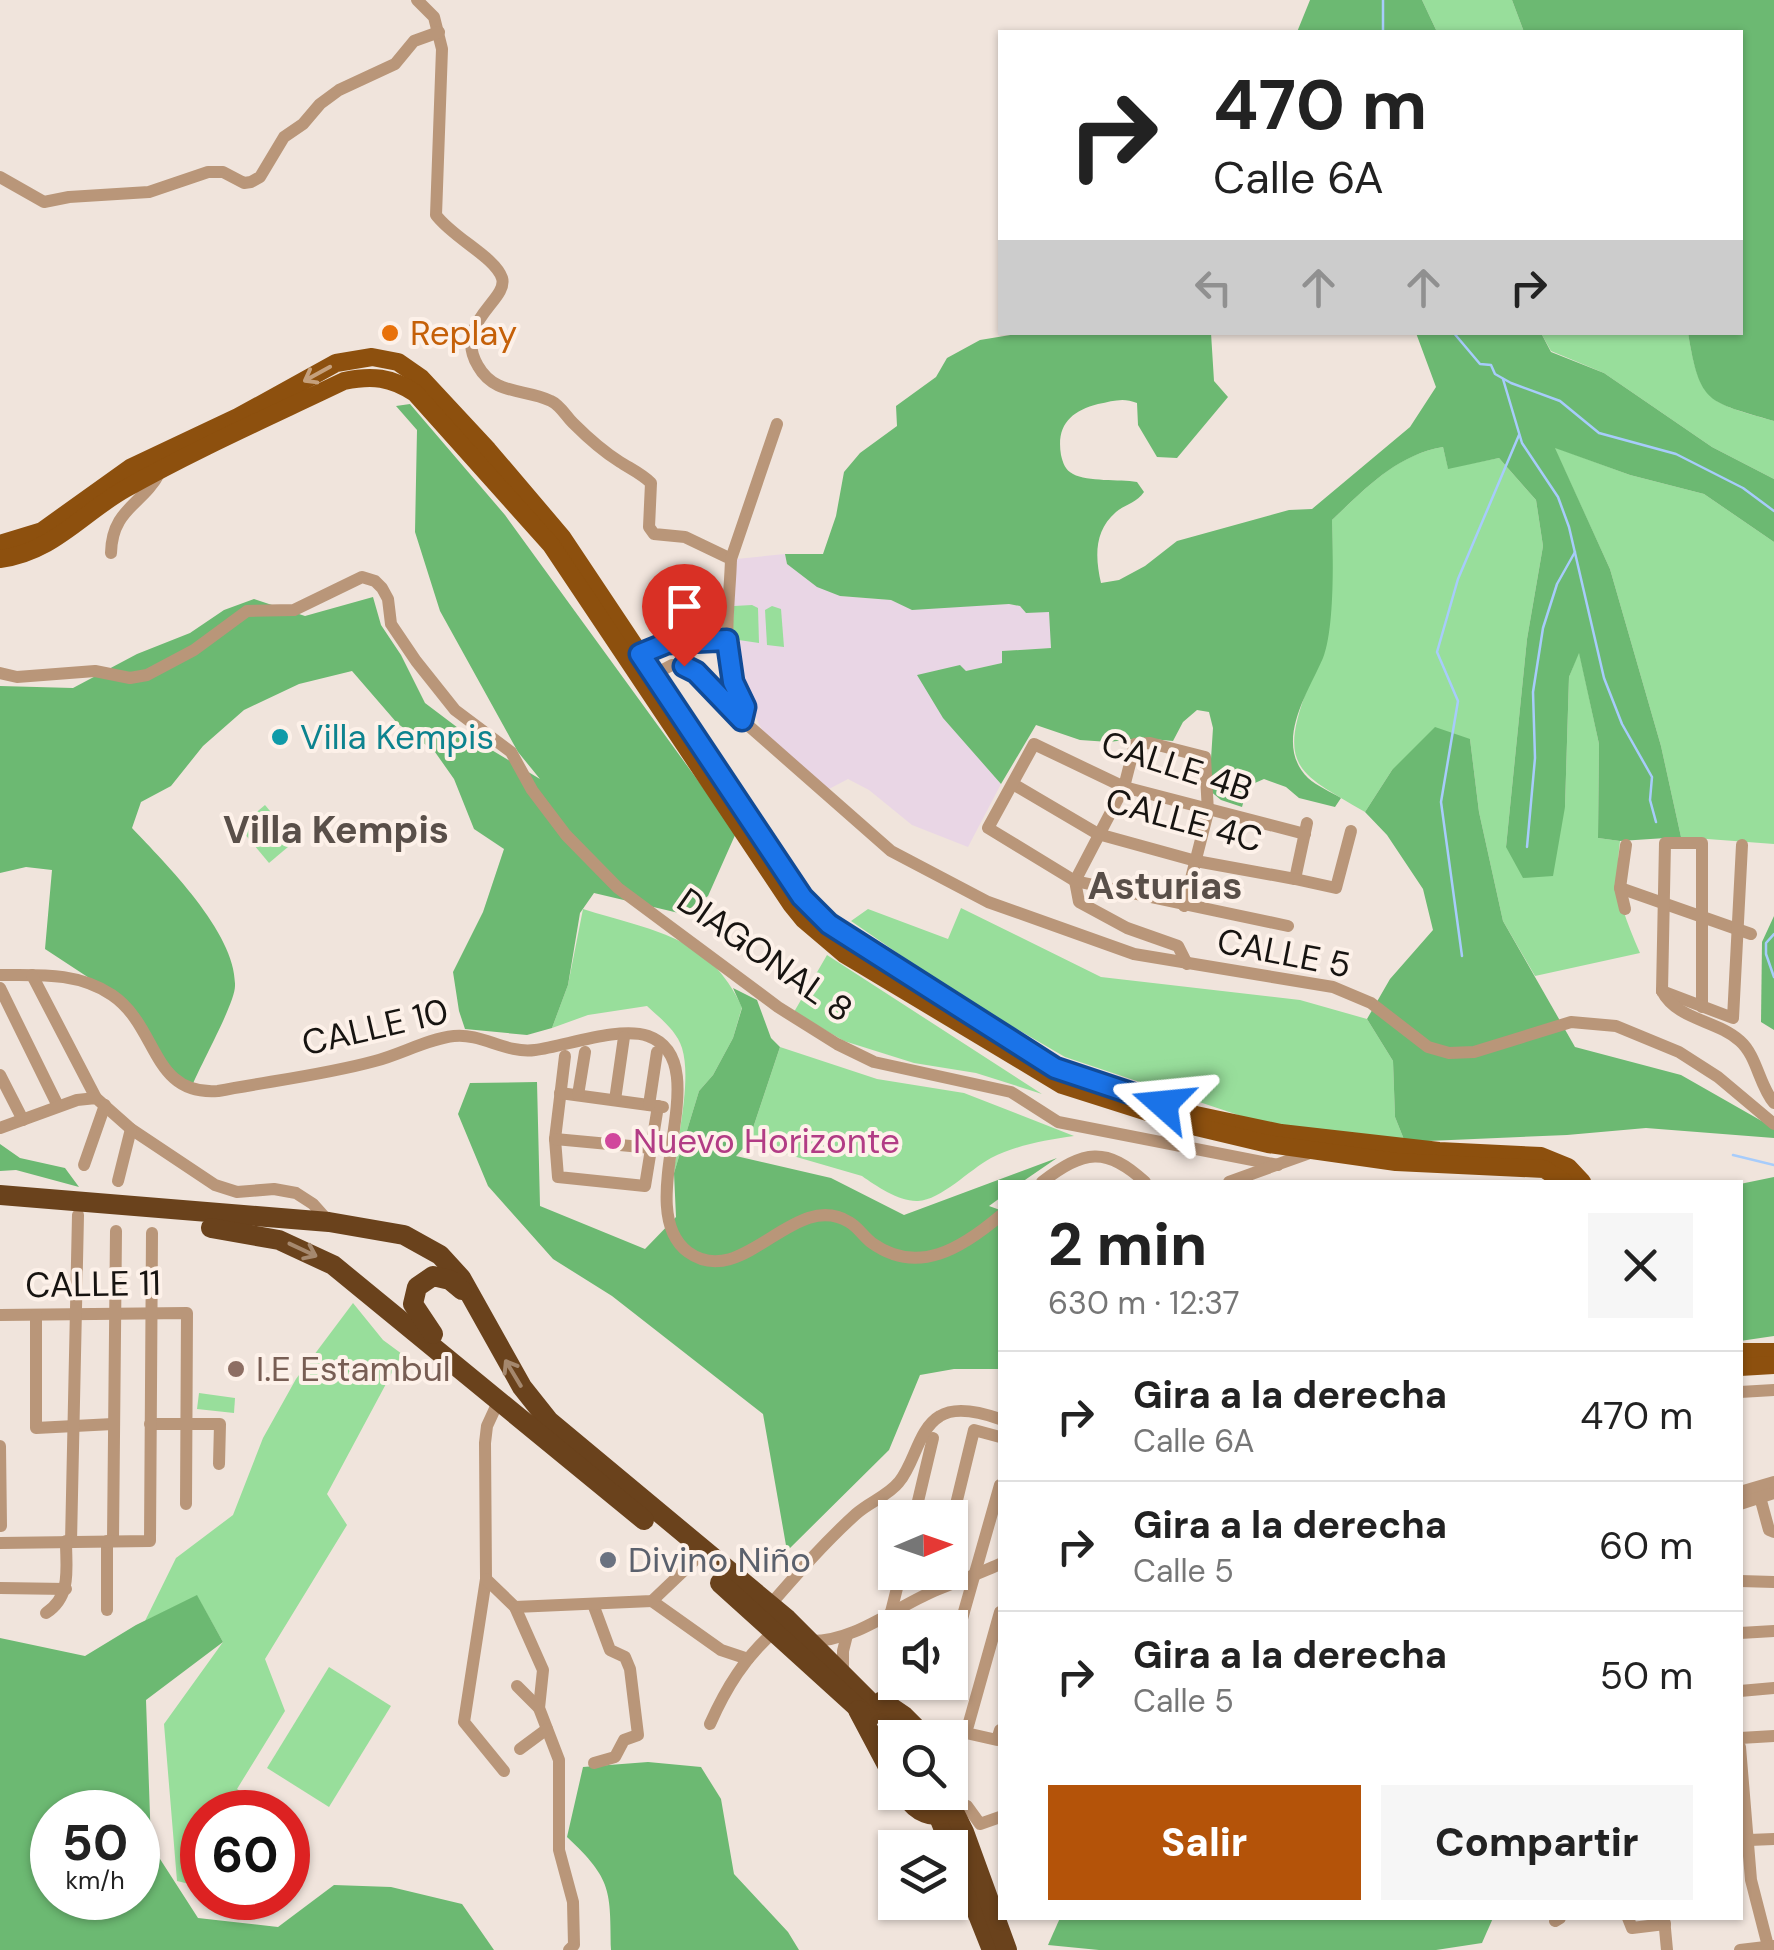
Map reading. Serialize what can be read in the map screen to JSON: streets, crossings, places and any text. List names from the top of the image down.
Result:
{
  "streets": {
    "street": [
      "CALLE 4B",
      "CALLE 4C",
      "CALLE 5",
      "DIAGONAL 8",
      "CALLE 10",
      "CALLE 11"
    ]
  },
  "crossings": [
    ["CALLE 4B", "CALLE 4C"]
  ],
  "districts": ["Villa Kempis", "Asturias"],
  "places": [
    "Replay",
    "Villa Kempis",
    "Nuevo Horizonte",
    "I.E Estambul",
    "Divino Niño"
  ],
  "north": "right",
  "page": {
    "turn": ["470 m", "Calle 6A"],
    "heading": ["2 min", "630 m · 12:37"],
    "list": [
      {
        "name": "Gira a la derecha",
        "note": "Calle 6A",
        "value": "470 m"
      },
      {
        "name": "Gira a la derecha",
        "note": "Calle 5",
        "value": "60 m"
      },
      {
        "name": "Gira a la derecha",
        "note": "Calle 5",
        "value": "50 m"
      }
    ],
    "buttons": ["Salir", "Compartir"],
    "speed": "50 km/h",
    "limit": "60"
  }
}
